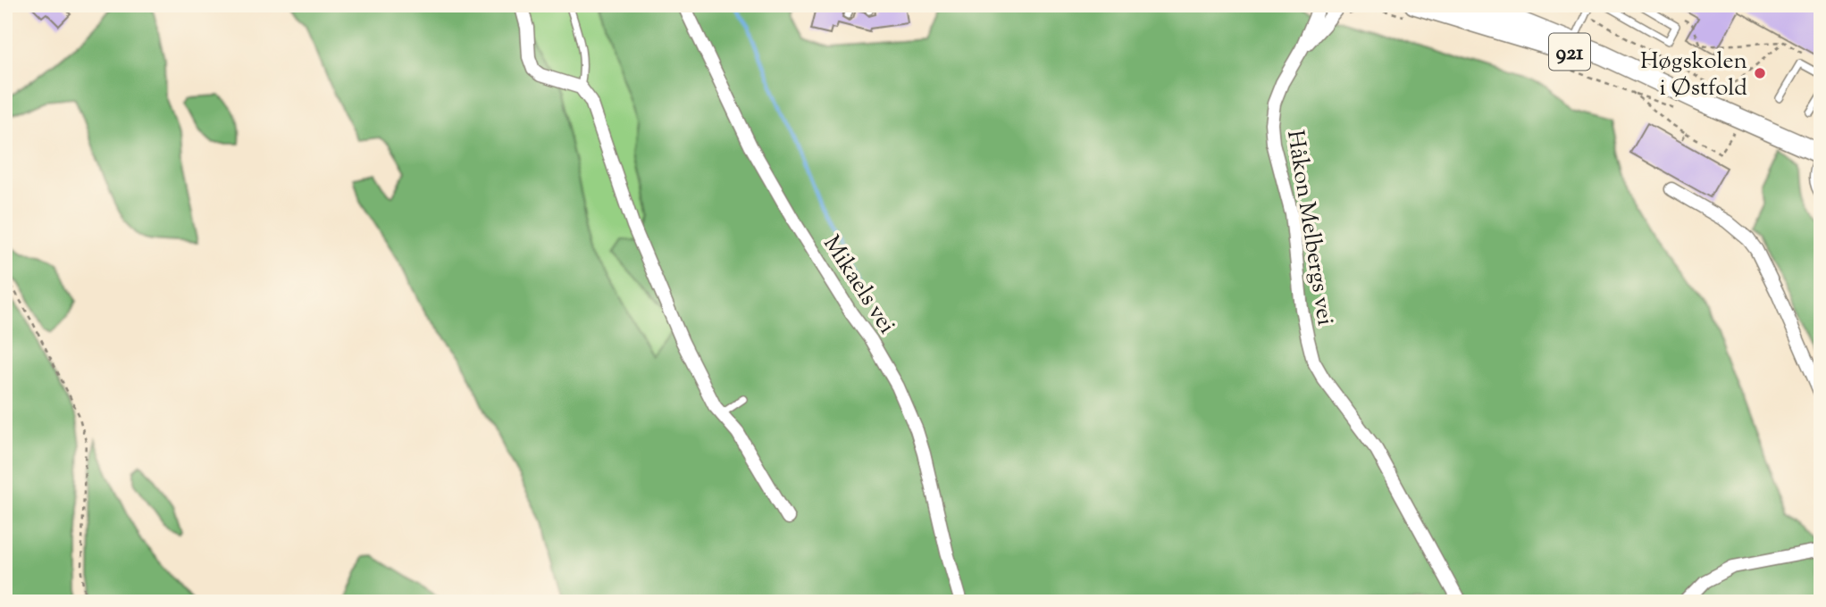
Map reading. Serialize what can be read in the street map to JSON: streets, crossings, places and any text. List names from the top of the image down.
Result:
{
  "streets": {
    "main road": ["921"],
    "street": ["Håkon Melbergs vei", "Mikaels vei"]
  },
  "places": ["Høgskolen i Østfold"]
}
